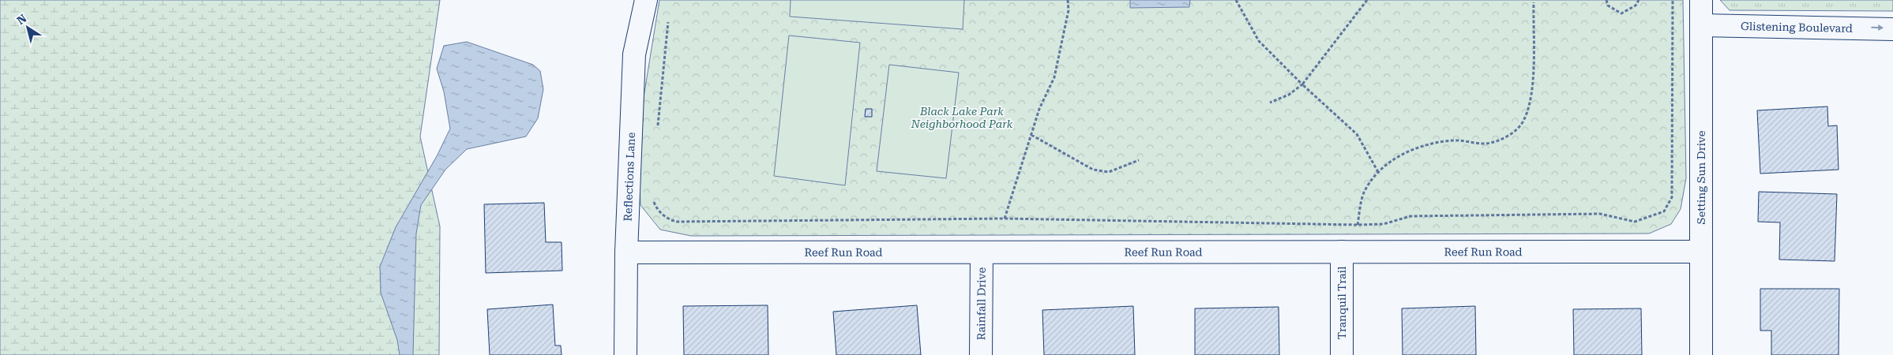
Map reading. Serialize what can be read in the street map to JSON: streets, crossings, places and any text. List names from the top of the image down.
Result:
{
  "streets": {
    "street": [
      "Glistening Boulevard",
      "Reflections Lane",
      "Setting Sun Drive",
      "Reef Run Road",
      "Tranquil Trail",
      "Rainfall Drive"
    ]
  },
  "crossings": [
    ["Glistening Boulevard", "Setting Sun Drive"],
    ["Reflections Lane", "Reef Run Road"],
    ["Setting Sun Drive", "Reef Run Road"],
    ["Reef Run Road", "Tranquil Trail"],
    ["Reef Run Road", "Rainfall Drive"]
  ],
  "one_way": ["Glistening Boulevard"],
  "parks": ["Black Lake Park Neighborhood Park"],
  "north": "top left"
}
